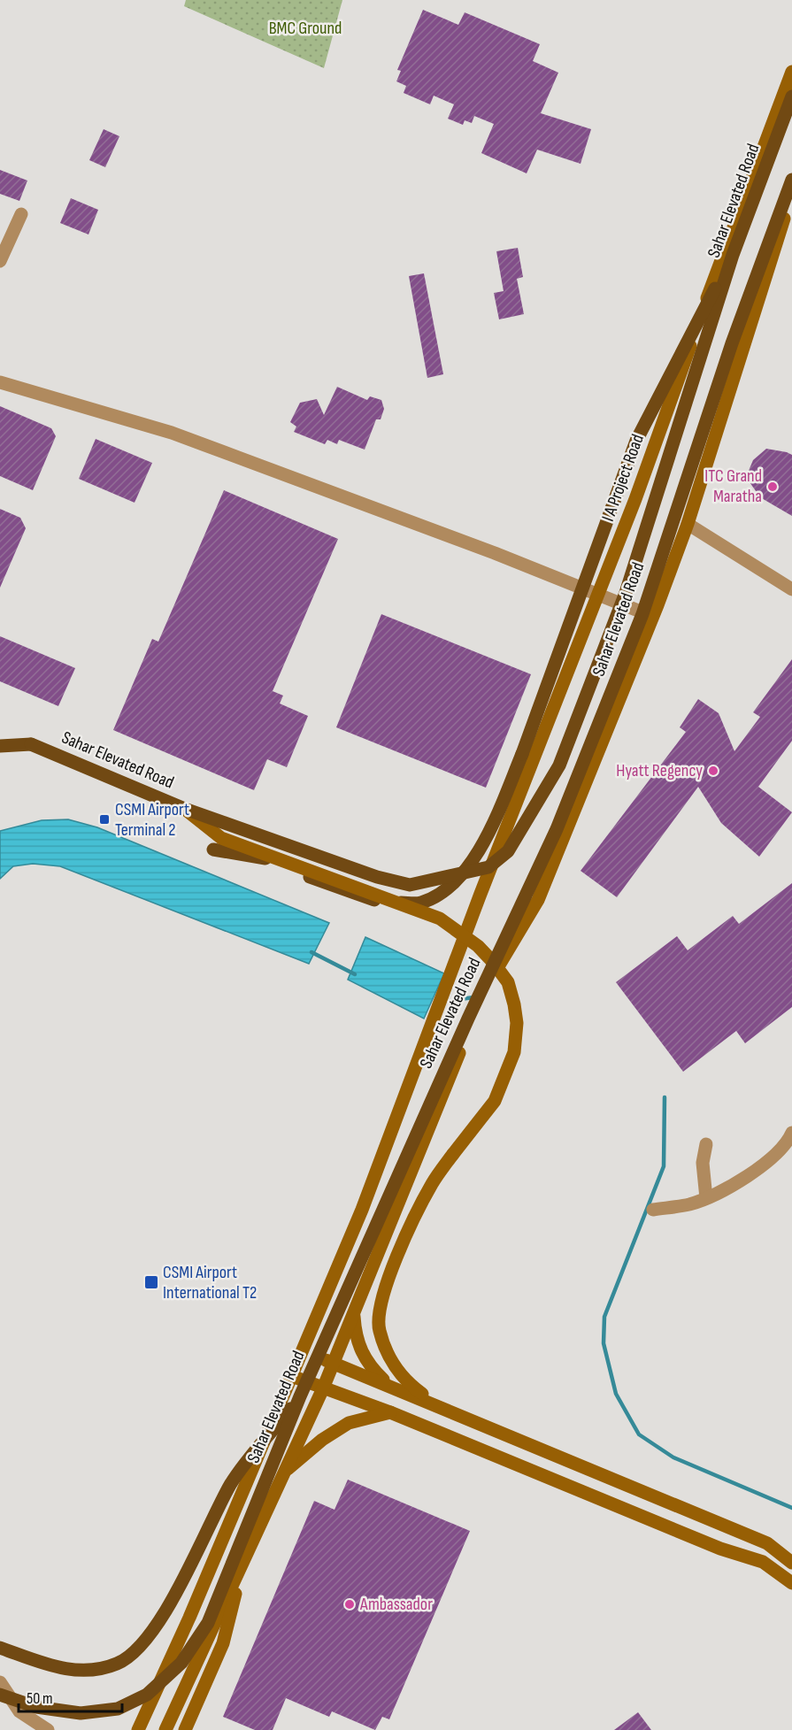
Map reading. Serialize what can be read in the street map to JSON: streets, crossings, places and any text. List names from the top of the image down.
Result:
{
  "streets": {
    "main road": ["Sahar Elevated Road", "I A Project Road"]
  },
  "parks": ["BMC Ground"],
  "places": {
    "other": ["ITC Grand Maratha", "Hyatt Regency", "Ambassador"],
    "transit": ["CSMI Airport Terminal 2", "CSMI Airport International T2"]
  },
  "scale_bar": "50 m"
}
